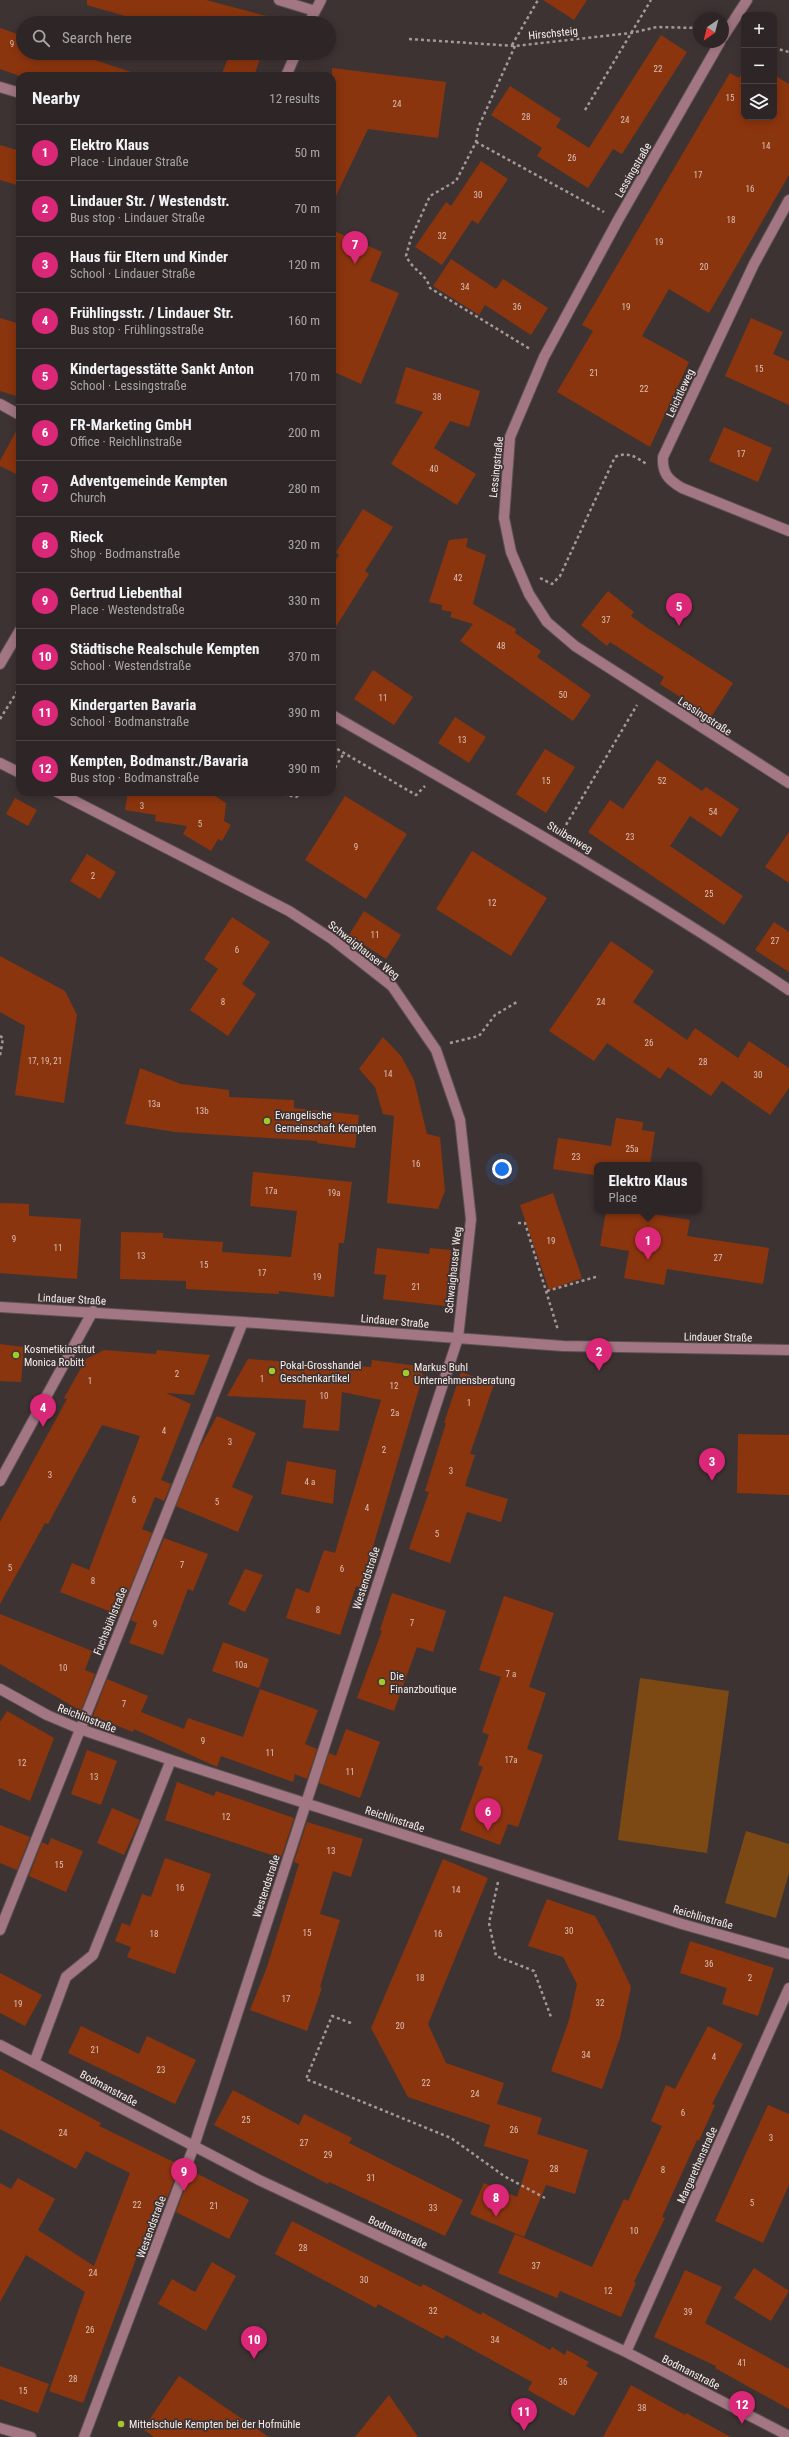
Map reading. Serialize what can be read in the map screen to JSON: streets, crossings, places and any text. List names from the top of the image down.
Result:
{
  "streets": {
    "street": [
      "Lessingstraße",
      "Leichtleweg",
      "Stuibenweg",
      "Schwaighauser Weg",
      "Lindauer Straße",
      "Westendstraße",
      "Fuchsbühlstraße",
      "Reichlinstraße",
      "Bodmanstraße",
      "Margarethenstraße"
    ],
    "path": ["Hirschsteig"]
  },
  "crossings": [
    ["Schwaighauser Weg", "Lindauer Straße"],
    ["Schwaighauser Weg", "Westendstraße"],
    ["Lindauer Straße", "Westendstraße"],
    ["Lindauer Straße", "Fuchsbühlstraße"],
    ["Westendstraße", "Reichlinstraße"],
    ["Westendstraße", "Bodmanstraße"],
    ["Fuchsbühlstraße", "Reichlinstraße"],
    ["Bodmanstraße", "Margarethenstraße"]
  ],
  "places": [
    "Evangelische Gemeinschaft Kempten",
    "Kosmetikinstitut Monica Robitt",
    "Pokal-Grosshandel Geschenkartikel",
    "Markus Buhl Unternehmensberatung",
    "Die Finanzboutique",
    "Mittelschule Kempten bei der Hofmühle"
  ],
  "house_numbers": [
    "9",
    "22",
    "15",
    "24",
    "28",
    "24",
    "14",
    "26",
    "17",
    "16",
    "30",
    "18",
    "32",
    "19",
    "20",
    "34",
    "36",
    "19",
    "15",
    "21",
    "22",
    "38",
    "17",
    "40",
    "42",
    "37",
    "48",
    "50",
    "11",
    "13",
    "15",
    "52",
    "3",
    "54",
    "5",
    "23",
    "9",
    "2",
    "25",
    "12",
    "11",
    "27",
    "6",
    "8",
    "24",
    "26",
    "17, 19, 21",
    "28",
    "14",
    "30",
    "13a",
    "13b",
    "25a",
    "23",
    "16",
    "17a",
    "19a",
    "9",
    "19",
    "11",
    "13",
    "27",
    "15",
    "17",
    "19",
    "21",
    "2",
    "1",
    "1",
    "12",
    "10",
    "1",
    "2a",
    "4",
    "3",
    "2",
    "3",
    "3",
    "4 a",
    "6",
    "5",
    "4",
    "5",
    "7",
    "5",
    "6",
    "8",
    "8",
    "7",
    "9",
    "10a",
    "10",
    "7 a",
    "7",
    "9",
    "11",
    "17a",
    "12",
    "11",
    "13",
    "12",
    "13",
    "15",
    "16",
    "14",
    "30",
    "15",
    "18",
    "16",
    "36",
    "18",
    "2",
    "17",
    "32",
    "19",
    "20",
    "21",
    "34",
    "4",
    "23",
    "22",
    "24",
    "6",
    "25",
    "26",
    "24",
    "3",
    "27",
    "29",
    "28",
    "8",
    "31",
    "5",
    "22",
    "21",
    "33",
    "10",
    "28",
    "37",
    "24",
    "30",
    "12",
    "32",
    "39",
    "26",
    "34",
    "41",
    "28",
    "36",
    "15",
    "38"
  ],
  "north": "bottom left",
  "page": {
    "map_buttons": ["+", "−"],
    "search": "Search here",
    "heading": ["Nearby", "12 results"],
    "list": [
      {
        "mark": "1",
        "name": "Elektro Klaus",
        "note": "Place · Lindauer Straße",
        "value": "50 m"
      },
      {
        "mark": "2",
        "name": "Lindauer Str. / Westendstr.",
        "note": "Bus stop · Lindauer Straße",
        "value": "70 m"
      },
      {
        "mark": "3",
        "name": "Haus für Eltern und Kinder",
        "note": "School · Lindauer Straße",
        "value": "120 m"
      },
      {
        "mark": "4",
        "name": "Frühlingsstr. / Lindauer Str.",
        "note": "Bus stop · Frühlingsstraße",
        "value": "160 m"
      },
      {
        "mark": "5",
        "name": "Kindertagesstätte Sankt Anton",
        "note": "School · Lessingstraße",
        "value": "170 m"
      },
      {
        "mark": "6",
        "name": "FR-Marketing GmbH",
        "note": "Office · Reichlinstraße",
        "value": "200 m"
      },
      {
        "mark": "7",
        "name": "Adventgemeinde Kempten",
        "note": "Church",
        "value": "280 m"
      },
      {
        "mark": "8",
        "name": "Rieck",
        "note": "Shop · Bodmanstraße",
        "value": "320 m"
      },
      {
        "mark": "9",
        "name": "Gertrud Liebenthal",
        "note": "Place · Westendstraße",
        "value": "330 m"
      },
      {
        "mark": "10",
        "name": "Städtische Realschule Kempten",
        "note": "School · Westendstraße",
        "value": "370 m"
      },
      {
        "mark": "11",
        "name": "Kindergarten Bavaria",
        "note": "School · Bodmanstraße",
        "value": "390 m"
      },
      {
        "mark": "12",
        "name": "Kempten, Bodmanstr./Bavaria",
        "note": "Bus stop · Bodmanstraße",
        "value": "390 m"
      }
    ],
    "pins": [
      "7",
      "5",
      "1",
      "2",
      "4",
      "3",
      "6",
      "9",
      "8",
      "10",
      "12",
      "11"
    ],
    "popup": ["Elektro Klaus", "Place"]
  }
}
